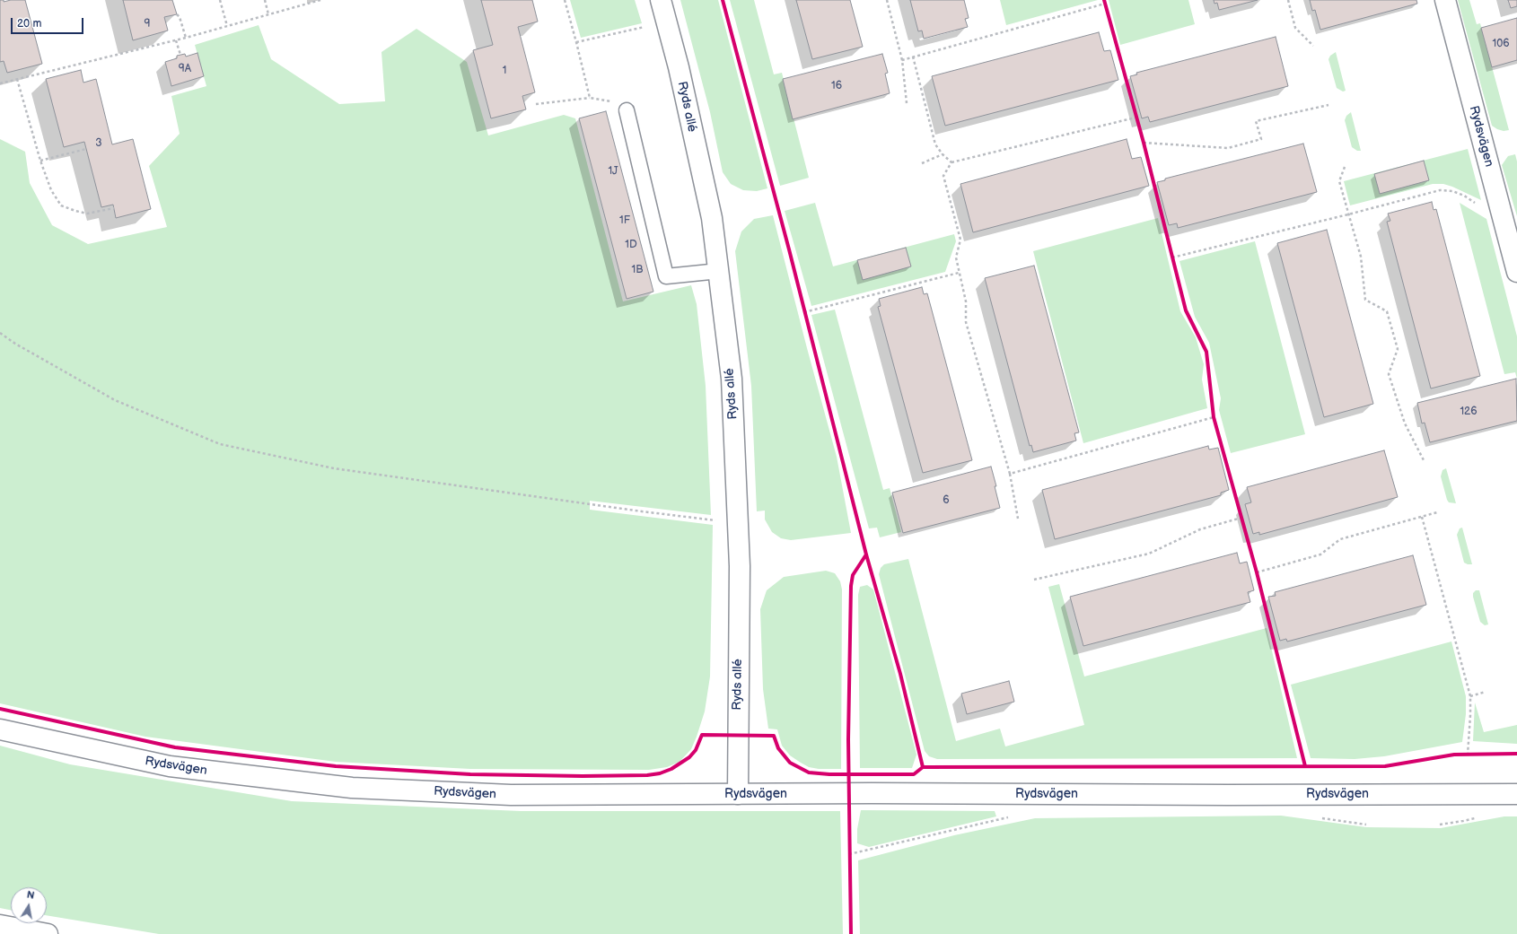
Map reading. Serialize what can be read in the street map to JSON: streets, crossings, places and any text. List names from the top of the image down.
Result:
{
  "streets": {
    "main road": ["Ryds allé", "Rydsvägen"]
  },
  "crossings": [
    ["Ryds allé", "Rydsvägen"]
  ],
  "house_numbers": [
    "9",
    "106",
    "9A",
    "1",
    "16",
    "3",
    "1J",
    "1F",
    "1D",
    "1B",
    "126",
    "6"
  ],
  "scale_bar": "20 m",
  "north": "top"
}
